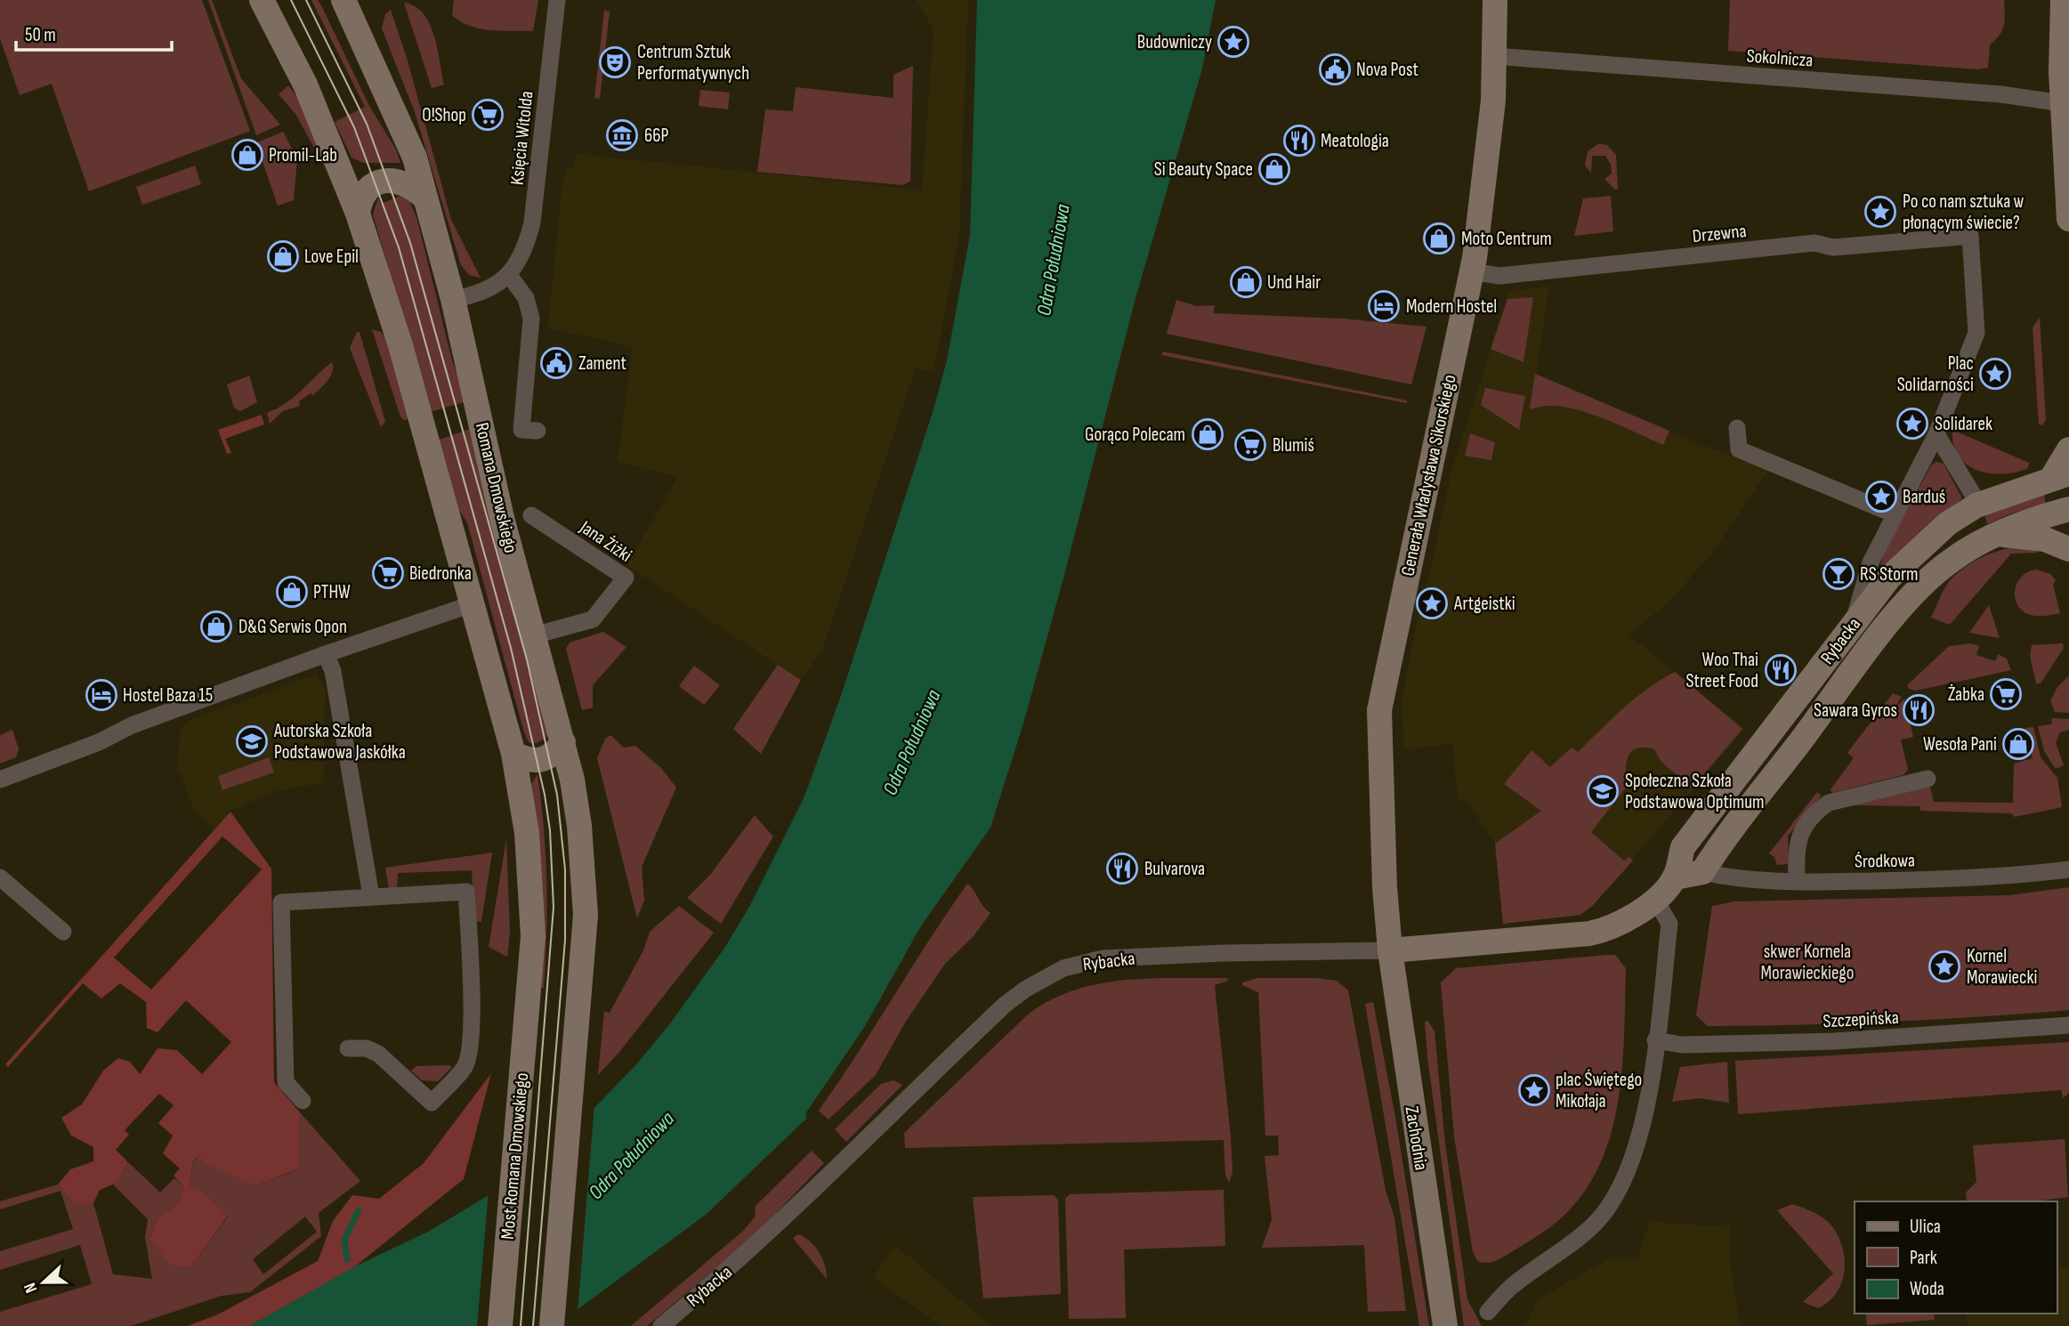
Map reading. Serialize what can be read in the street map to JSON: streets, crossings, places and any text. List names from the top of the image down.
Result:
{
  "streets": {
    "street": [
      "Sokolnicza",
      "Księcia Witolda",
      "Drzewna",
      "Generała Władysława Sikorskiego",
      "Romana Dmowskiego",
      "Jana Żiżki",
      "Rybacka",
      "Środkowa",
      "Szczepińska",
      "Zachodnia",
      "Most Romana Dmowskiego"
    ]
  },
  "crossings": [
    ["Sokolnicza", "Generała Władysława Sikorskiego"],
    ["Drzewna", "Generała Władysława Sikorskiego"],
    ["Generała Władysława Sikorskiego", "Rybacka"],
    ["Generała Władysława Sikorskiego", "Zachodnia"],
    ["Romana Dmowskiego", "Jana Żiżki"],
    ["Rybacka", "Środkowa"],
    ["Rybacka", "Zachodnia"]
  ],
  "water": ["Odra Południowa"],
  "parks": ["skwer Kornela Morawieckiego"],
  "places": {
    "place": [
      "Budowniczy",
      "Po co nam sztuka w płonącym świecie?",
      "Plac Solidarności",
      "Solidarek",
      "Barduś",
      "Artgeistki",
      "Kornel Morawiecki",
      "plac Świętego Mikołaja"
    ],
    "theatre": ["Centrum Sztuk Performatywnych"],
    "public building": ["Nova Post", "Zament"],
    "supermarket": [
      "O!Shop",
      "Blumiś",
      "Biedronka",
      "Żabka"
    ],
    "museum": ["66P"],
    "restaurant": [
      "Meatologia",
      "Woo Thai Street Food",
      "Sawara Gyros",
      "Bulvarova"
    ],
    "shop": [
      "Promil-Lab",
      "Si Beauty Space",
      "Moto Centrum",
      "Love Epil",
      "Und Hair",
      "Gorąco Polecam",
      "PTHW",
      "D&G Serwis Opon",
      "Wesoła Pani"
    ],
    "hotel": ["Modern Hostel", "Hostel Baza 15"],
    "bar": ["RS Storm"],
    "school or university": ["Autorska Szkoła Podstawowa Jaskółka", "Społeczna Szkoła Podstawowa Optimum"]
  },
  "legend": ["Ulica", "Park", "Woda"],
  "scale_bar": "50 m",
  "north": "left"
}
